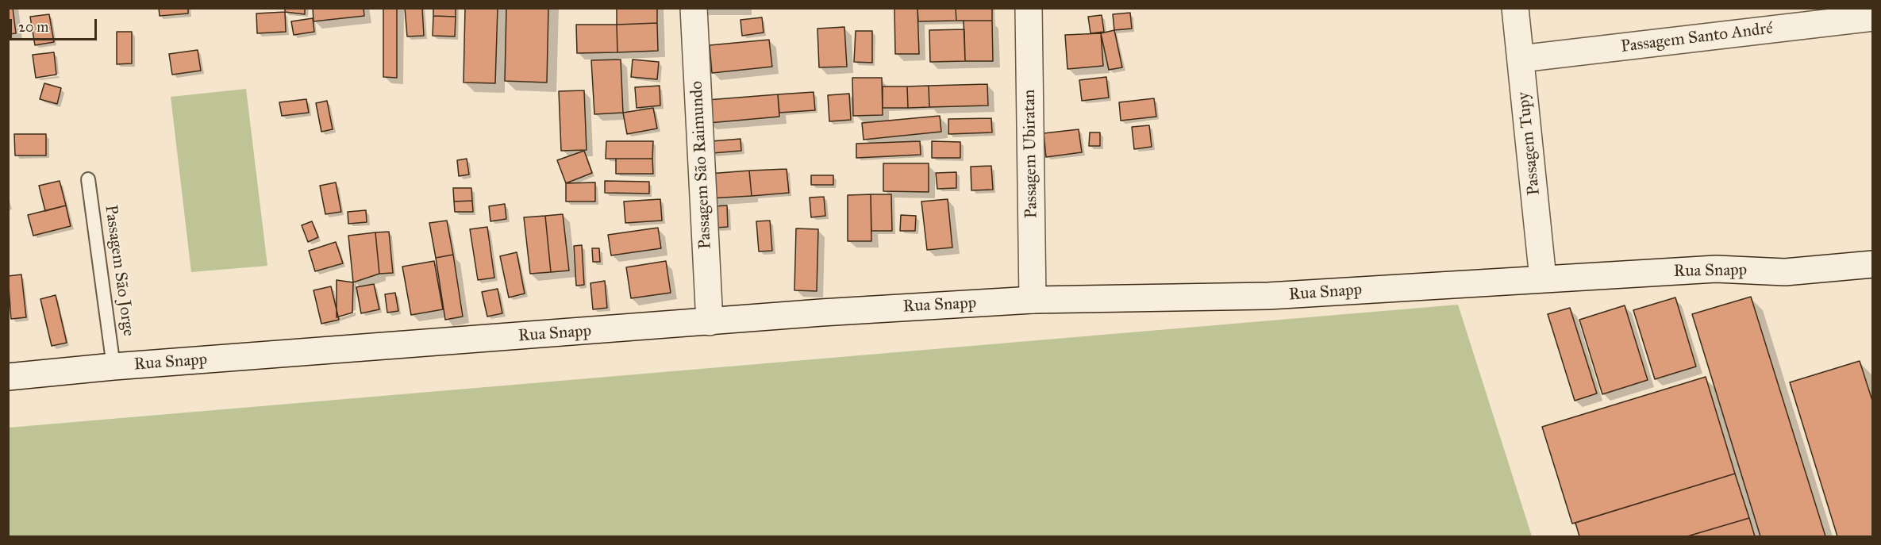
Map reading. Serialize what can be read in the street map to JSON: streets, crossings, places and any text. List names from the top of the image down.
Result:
{
  "streets": {
    "main road": [
      "Passagem Santo André",
      "Passagem Tupy",
      "Passagem Ubiratan",
      "Passagem São Raimundo",
      "Rua Snapp"
    ],
    "lane": ["Passagem São Jorge"]
  },
  "crossings": [
    ["Passagem Santo André", "Passagem Tupy"],
    ["Passagem Tupy", "Rua Snapp"],
    ["Passagem Ubiratan", "Rua Snapp"],
    ["Passagem São Raimundo", "Rua Snapp"],
    ["Passagem São Jorge", "Rua Snapp"]
  ],
  "scale_bar": "20 m"
}
